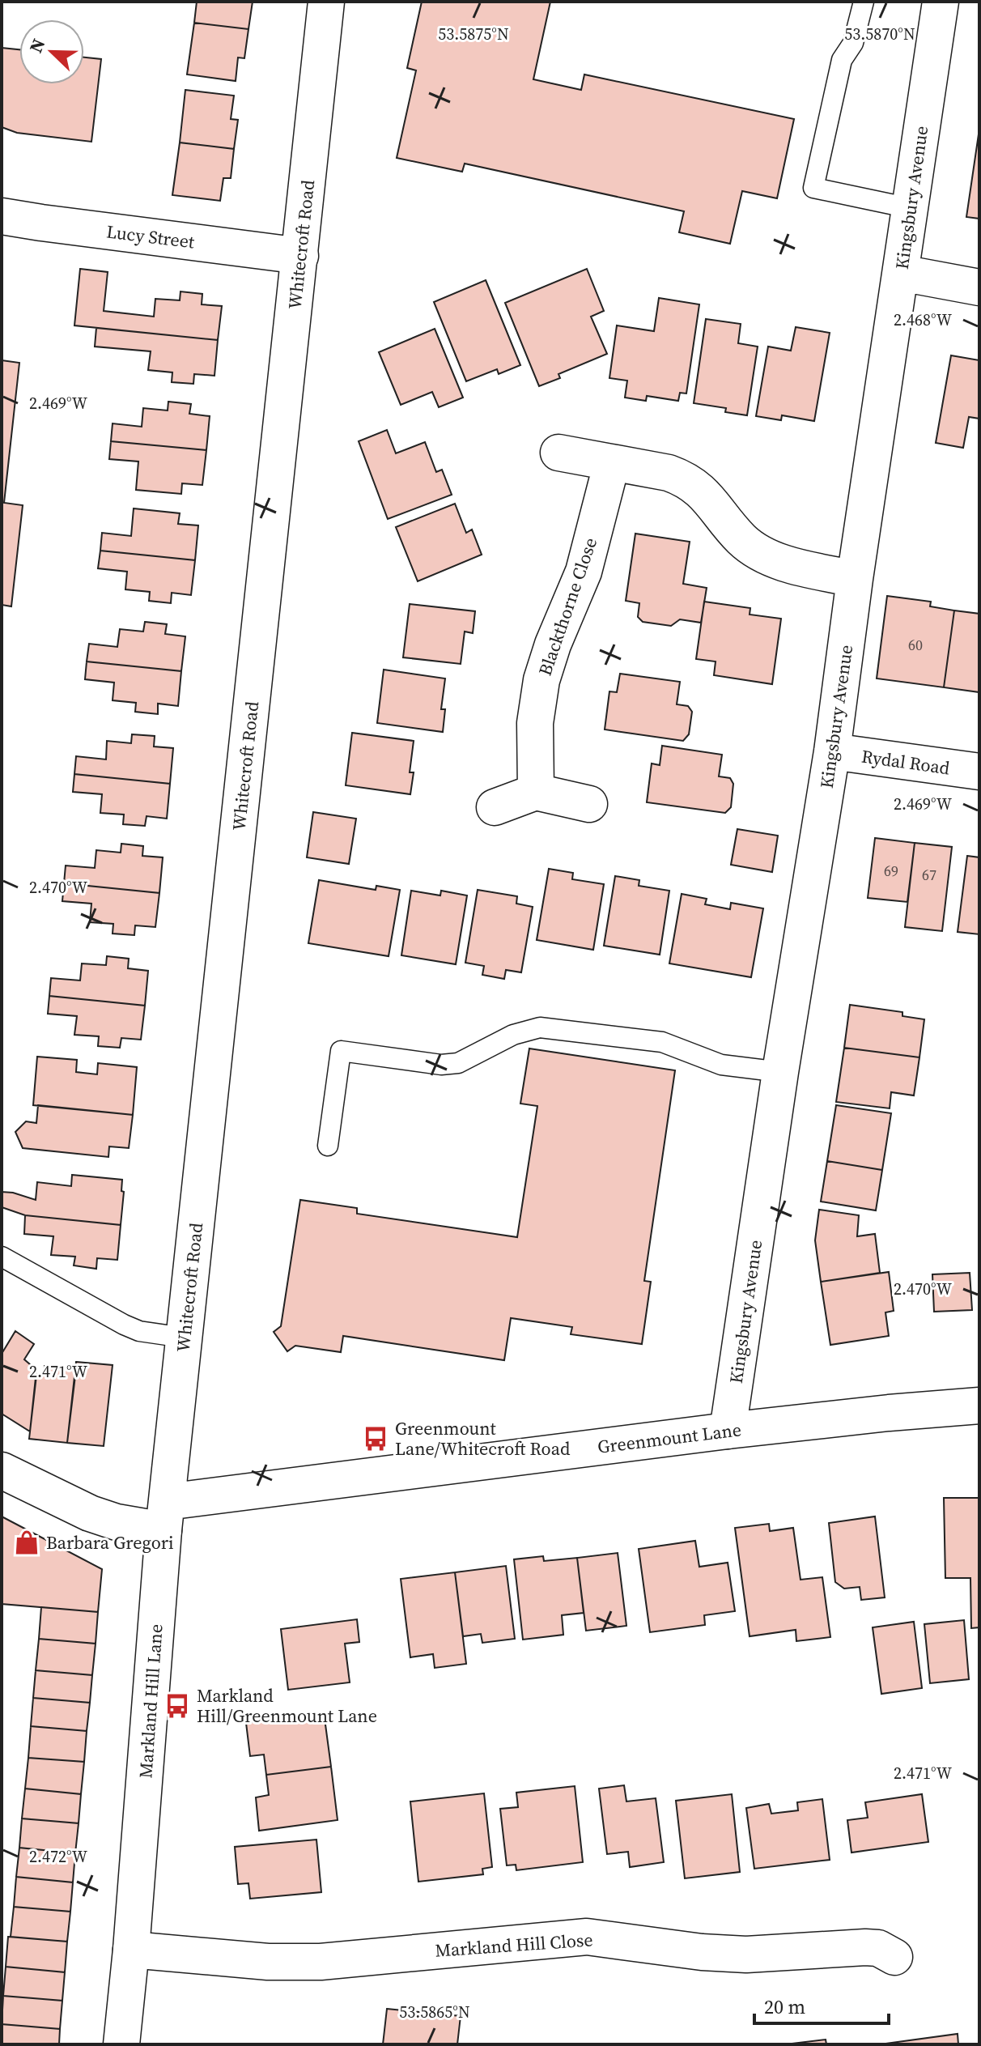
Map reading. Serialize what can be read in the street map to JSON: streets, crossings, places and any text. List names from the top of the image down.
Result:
{
  "streets": {
    "street": [
      "Kingsbury Avenue",
      "Lucy Street",
      "Whitecroft Road",
      "Blackthorne Close",
      "Rydal Road",
      "Greenmount Lane",
      "Markland Hill Lane",
      "Markland Hill Close"
    ]
  },
  "crossings": [
    ["Kingsbury Avenue", "Rydal Road"],
    ["Kingsbury Avenue", "Greenmount Lane"],
    ["Lucy Street", "Whitecroft Road"],
    ["Whitecroft Road", "Greenmount Lane"],
    ["Whitecroft Road", "Markland Hill Lane"],
    ["Greenmount Lane", "Markland Hill Lane"],
    ["Markland Hill Lane", "Markland Hill Close"]
  ],
  "places": {
    "bus stop": ["Greenmount Lane/Whitecroft Road", "Markland Hill/Greenmount Lane"],
    "shop": ["Barbara Gregori"]
  },
  "house_numbers": ["60", "69", "67"],
  "scale_bar": "20 m",
  "north": "top left",
  "coordinates": [
    "53.5875°N",
    "53.5870°N",
    "2.468°W",
    "2.469°W",
    "2.470°W",
    "2.471°W",
    "2.472°W",
    "53.5865°N"
  ]
}
